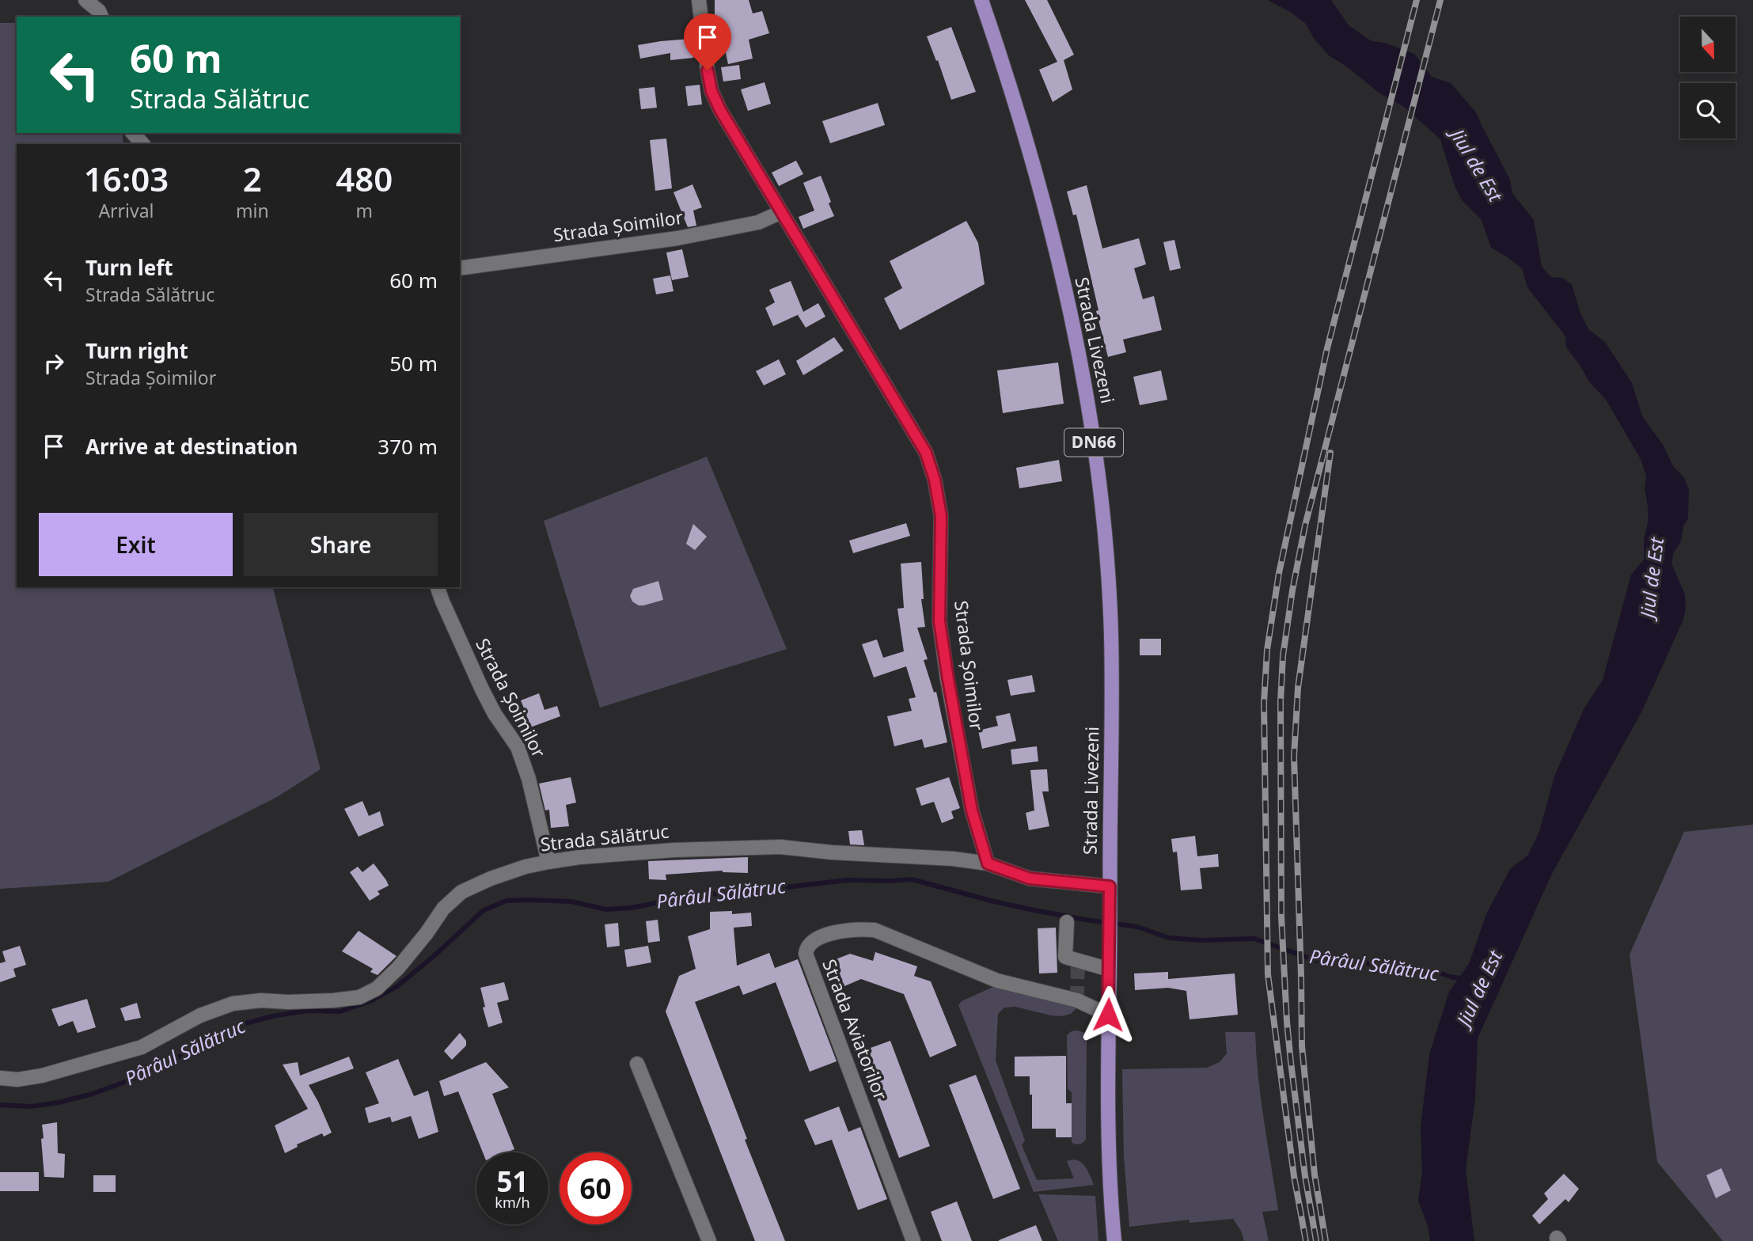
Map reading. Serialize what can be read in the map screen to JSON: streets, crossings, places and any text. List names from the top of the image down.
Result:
{
  "streets": {
    "main road": ["Strada Livezeni", "DN66"],
    "street": ["Strada Șoimilor", "Strada Sălătruc", "Strada Aviatorilor"]
  },
  "crossings": [
    ["Strada Șoimilor", "Strada Sălătruc"],
    ["Strada Livezeni", "DN66"],
    ["Strada Livezeni", "Strada Sălătruc"],
    ["DN66", "Strada Sălătruc"],
    ["DN66", "Strada Aviatorilor"]
  ],
  "water": ["Jiul de Est", "Pârâul Sălătruc"],
  "north": "bottom",
  "page": {
    "turn": ["60 m", "Strada Sălătruc"],
    "eta": [
      "16:03",
      "Arrival",
      "2",
      "min",
      "480",
      "m"
    ],
    "list": [
      {
        "name": "Turn left",
        "note": "Strada Sălătruc",
        "value": "60 m"
      },
      {
        "name": "Turn right",
        "note": "Strada Șoimilor",
        "value": "50 m"
      },
      {
        "name": "Arrive at destination",
        "value": "370 m"
      }
    ],
    "buttons": ["Exit", "Share"],
    "speed": "51 km/h",
    "limit": "60"
  }
}
